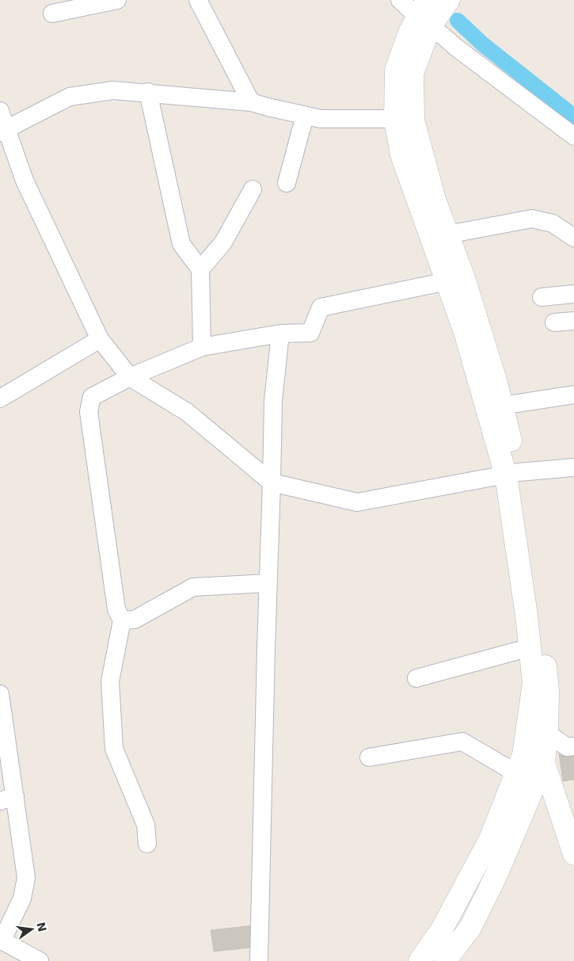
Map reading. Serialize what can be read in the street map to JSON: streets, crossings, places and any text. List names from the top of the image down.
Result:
{
  "north": "right"
}
